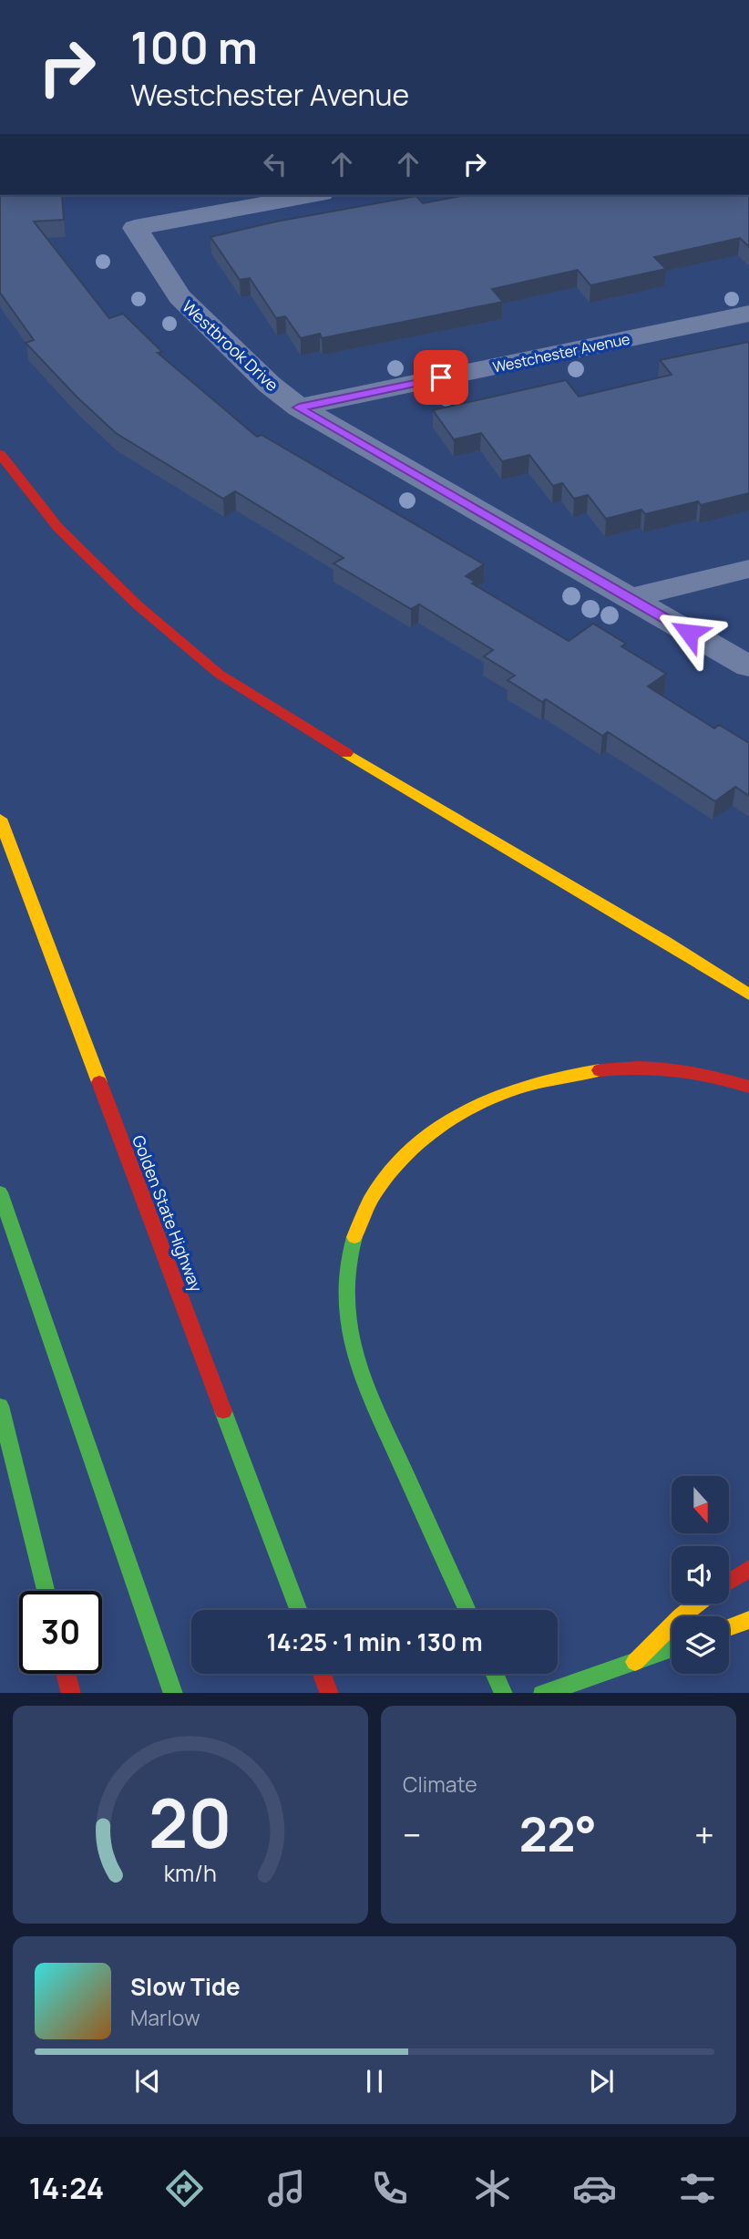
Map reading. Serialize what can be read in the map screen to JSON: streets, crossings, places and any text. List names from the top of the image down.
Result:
{
  "streets": {
    "main road": ["Golden State Highway"],
    "street": ["Westbrook Drive", "Westchester Avenue"]
  },
  "crossings": [
    ["Westbrook Drive", "Westchester Avenue"]
  ],
  "north": "bottom",
  "page": {
    "turn": ["100 m", "Westchester Avenue"],
    "limit": "30",
    "trip": "14:25 · 1 min · 130 m",
    "tile": "Climate",
    "heat": ["−", "22°", "+"],
    "song": ["Slow Tide", "Marlow"],
    "tabs": "14:24",
    "gauge": ["20", "km/h"]
  }
}
